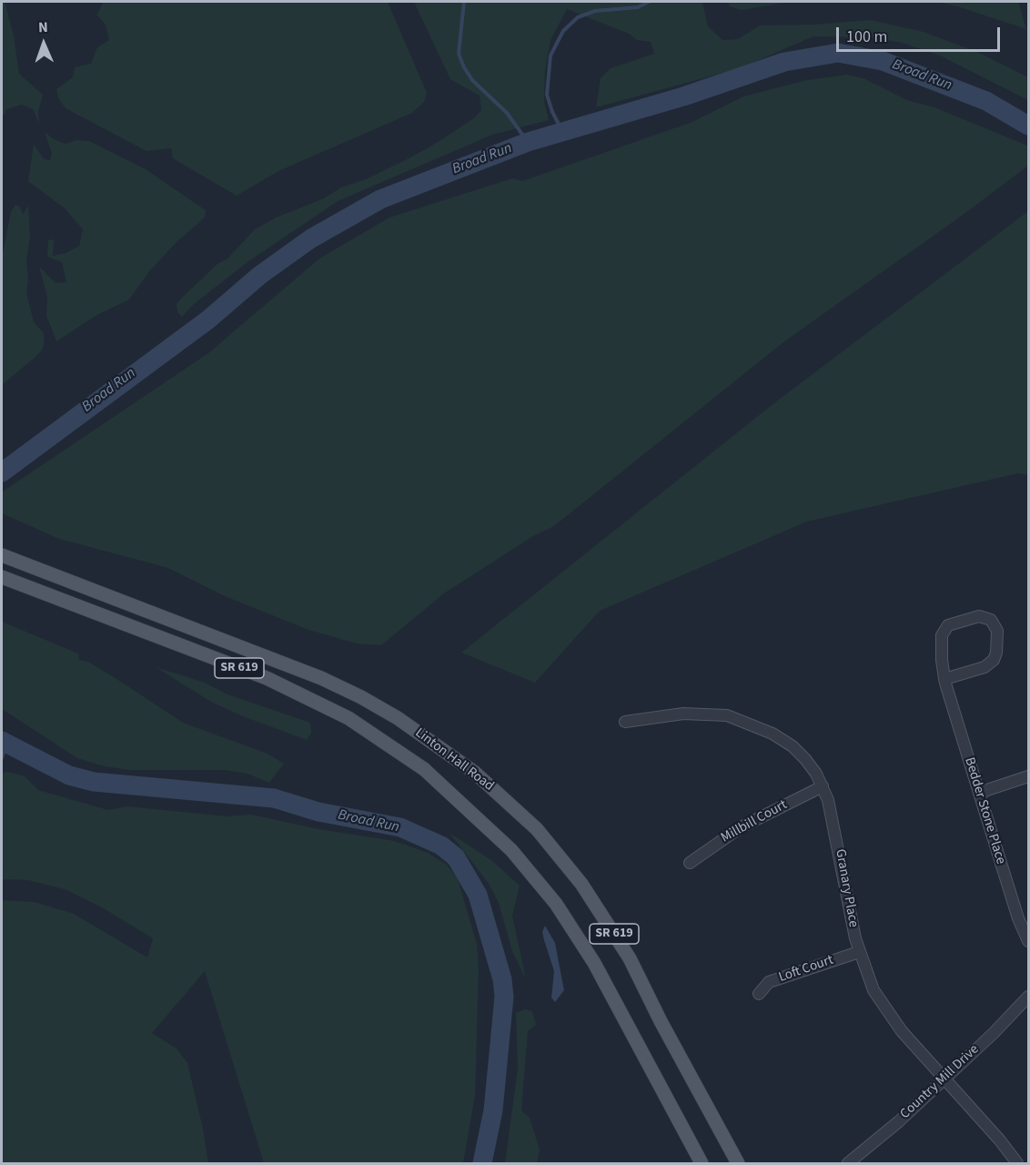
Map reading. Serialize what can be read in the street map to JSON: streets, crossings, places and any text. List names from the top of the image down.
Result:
{
  "streets": {
    "main road": ["SR 619", "Linton Hall Road"],
    "street": [
      "Bedder Stone Place",
      "Millbill Court",
      "Granary Place",
      "Loft Court",
      "Country Mill Drive"
    ]
  },
  "crossings": [
    ["Millbill Court", "Granary Place"],
    ["Granary Place", "Loft Court"],
    ["Granary Place", "Country Mill Drive"]
  ],
  "water": ["Broad Run"],
  "scale_bar": "100 m",
  "north": "top"
}
